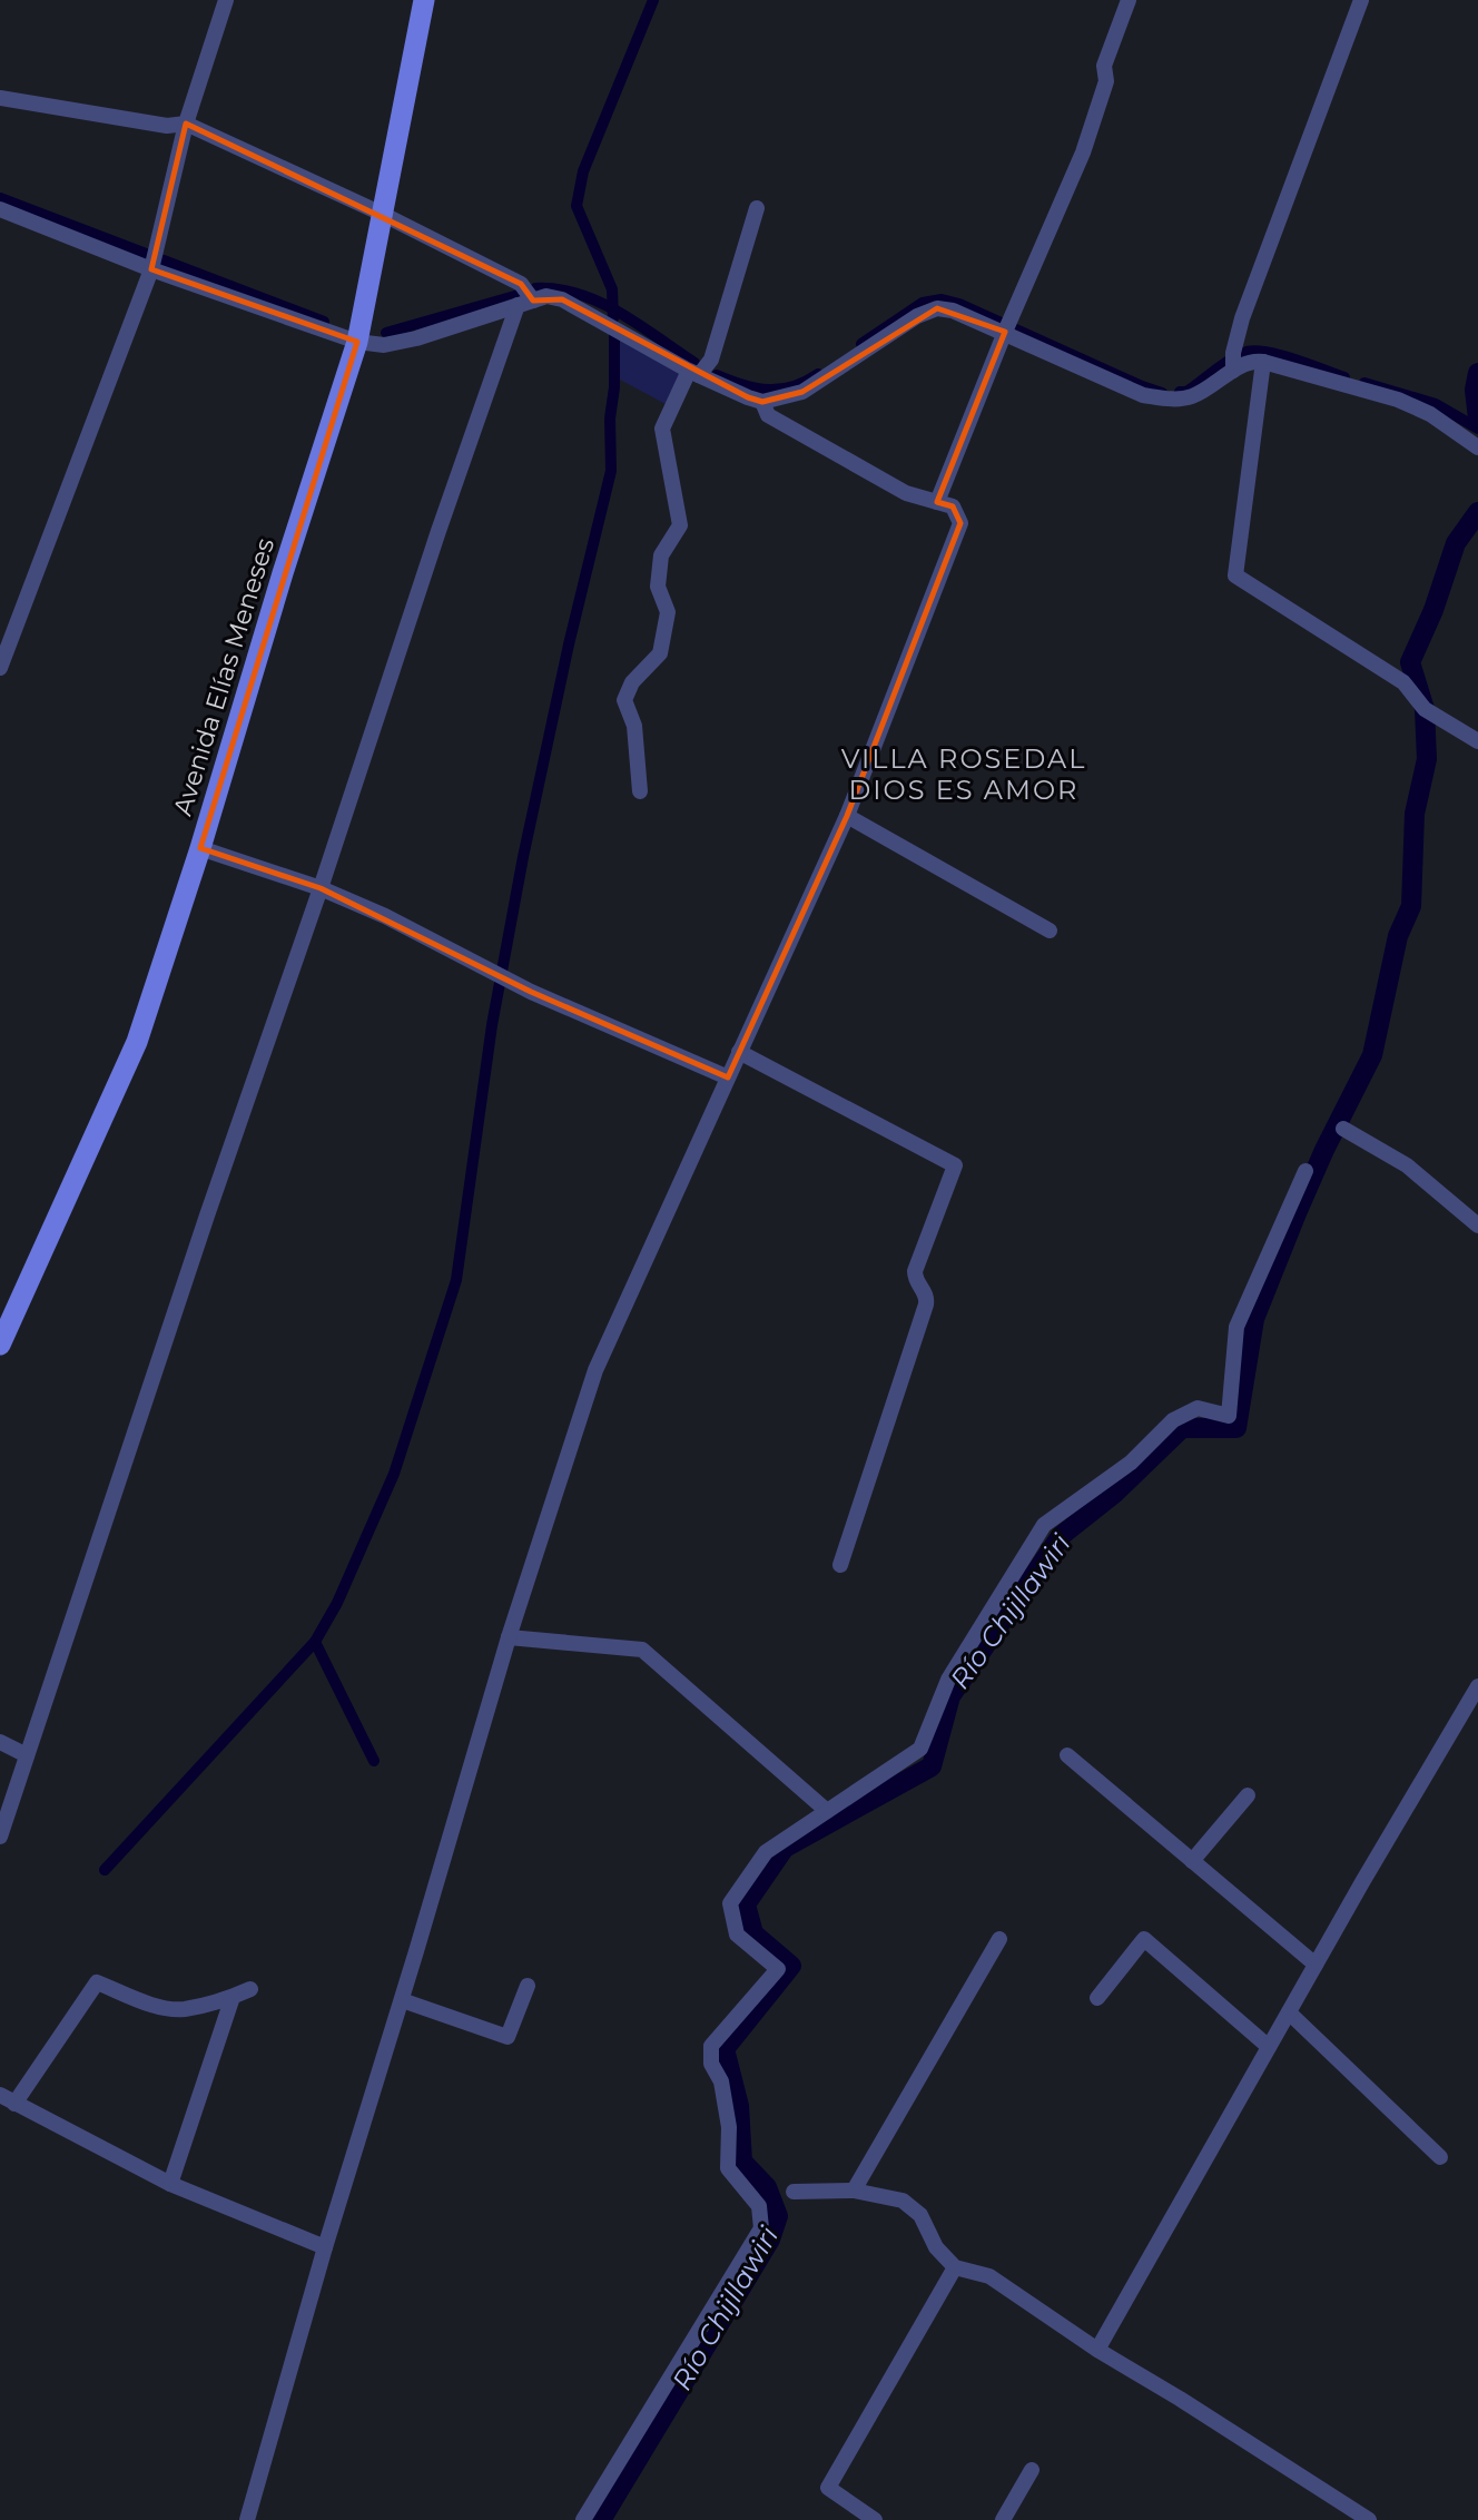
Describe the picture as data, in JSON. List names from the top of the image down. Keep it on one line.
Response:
{"streets":{"main road":["Avenida Elías Meneses"]},"districts":["VILLA ROSEDAL DIOS ES AMOR"],"water":["Río Chijllawiri"]}
